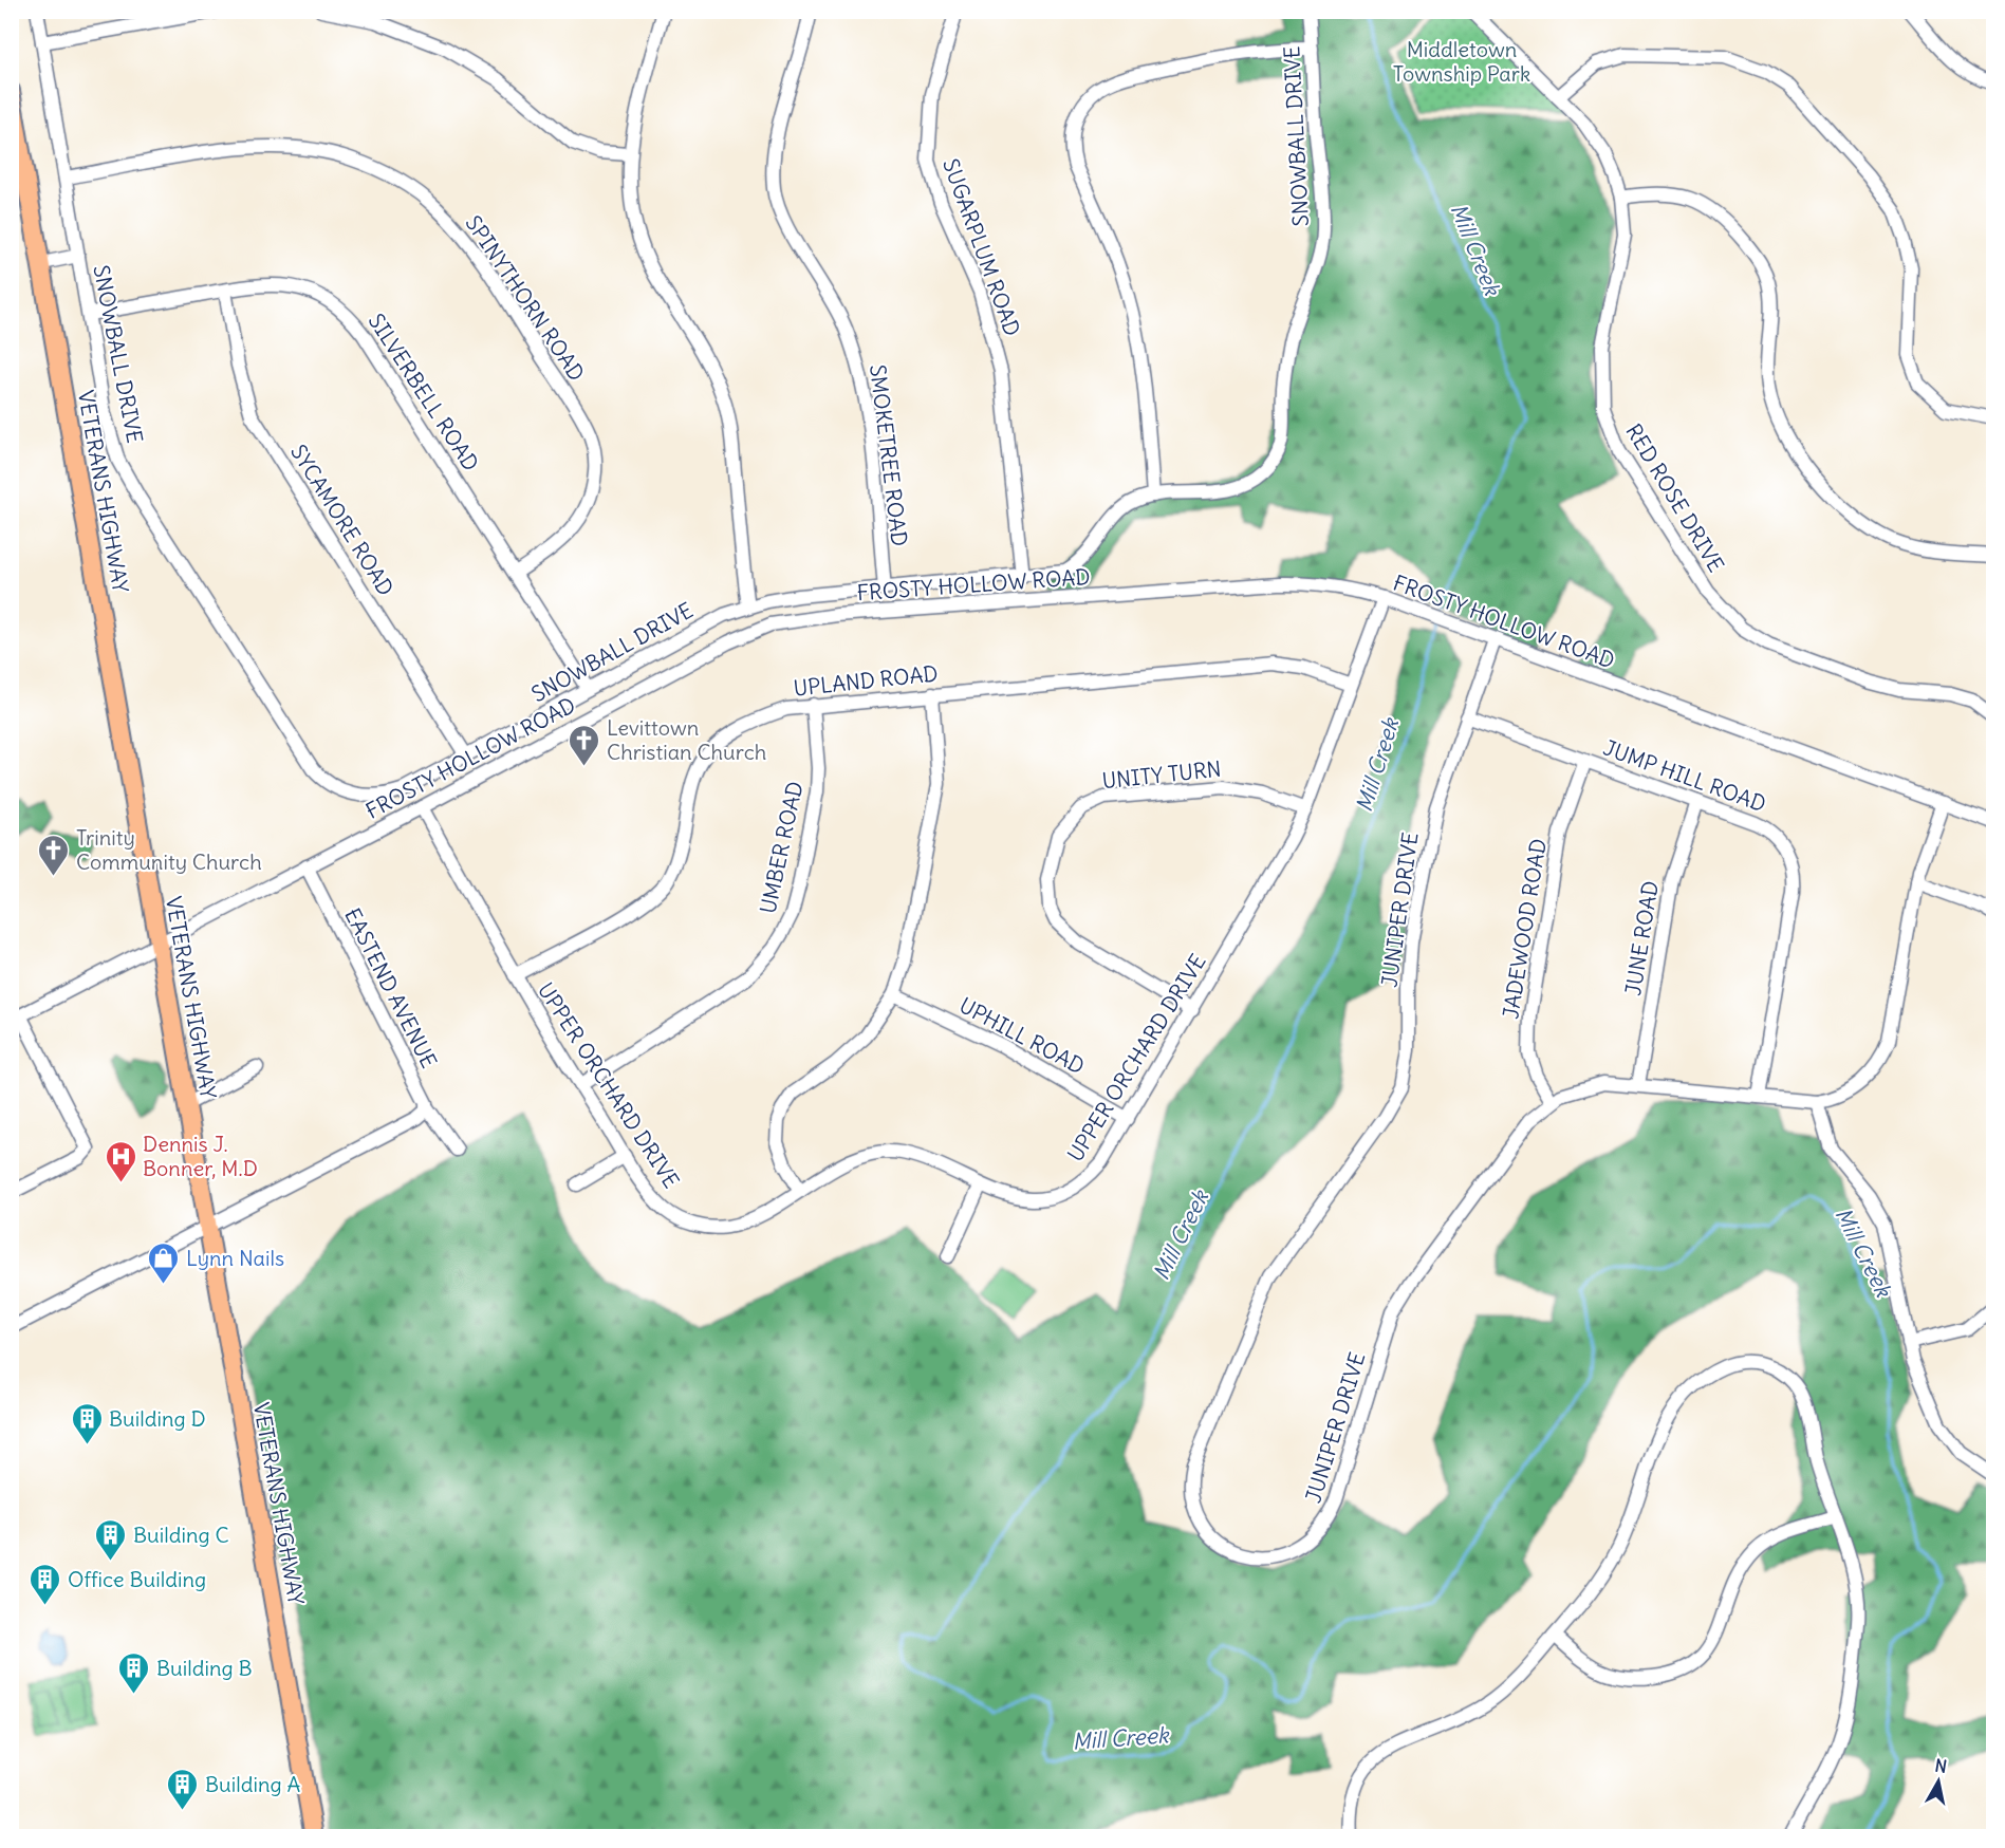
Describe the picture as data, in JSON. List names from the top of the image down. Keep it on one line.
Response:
{"streets":{"main road":["VETERANS HIGHWAY"],"street":["SNOWBALL DRIVE","SUGARPLUM ROAD","SPINYTHORN ROAD","SILVERBELL ROAD","SMOKETREE ROAD","RED ROSE DRIVE","SYCAMORE ROAD","FROSTY HOLLOW ROAD","UPLAND ROAD","UNITY TURN","JUMP HILL ROAD","UMBER ROAD","JUNIPER DRIVE","JADEWOOD ROAD","JUNE ROAD","EASTEND AVENUE","UPHILL ROAD","UPPER ORCHARD DRIVE"]},"crossings":[["SNOWBALL DRIVE","SUGARPLUM ROAD"],["SNOWBALL DRIVE","SPINYTHORN ROAD"],["SNOWBALL DRIVE","SILVERBELL ROAD"],["SNOWBALL DRIVE","SMOKETREE ROAD"],["SNOWBALL DRIVE","SYCAMORE ROAD"],["SPINYTHORN ROAD","SILVERBELL ROAD"],["SILVERBELL ROAD","SYCAMORE ROAD"],["VETERANS HIGHWAY","FROSTY HOLLOW ROAD"],["FROSTY HOLLOW ROAD","JUNIPER DRIVE"],["FROSTY HOLLOW ROAD","EASTEND AVENUE"],["FROSTY HOLLOW ROAD","UPPER ORCHARD DRIVE"],["UPLAND ROAD","UMBER ROAD"],["UPLAND ROAD","UPPER ORCHARD DRIVE"],["UNITY TURN","UPPER ORCHARD DRIVE"],["JUMP HILL ROAD","JUNIPER DRIVE"],["JUMP HILL ROAD","JADEWOOD ROAD"],["JUMP HILL ROAD","JUNE ROAD"],["UMBER ROAD","UPPER ORCHARD DRIVE"],["JUNIPER DRIVE","JADEWOOD ROAD"],["JUNIPER DRIVE","JUNE ROAD"],["UPHILL ROAD","UPPER ORCHARD DRIVE"]],"water":["Mill Creek"],"parks":["Middletown Township Park"],"places":{"church":["Levittown Christian Church","Trinity Community Church"],"hospital":["Dennis J. Bonner, M.D"],"shop":["Lynn Nails"],"building":["Building D","Building C","Office Building","Building B","Building A"]},"north":"top"}
